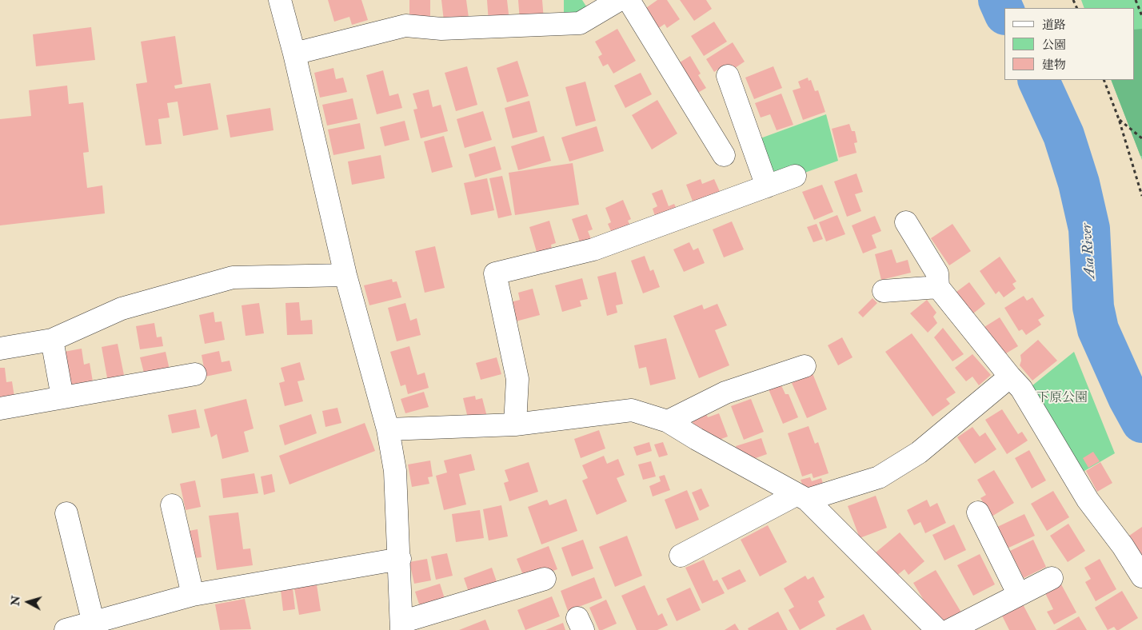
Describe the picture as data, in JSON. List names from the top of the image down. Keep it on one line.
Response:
{"water":["Asa River"],"parks":["下原公園"],"legend":["道路","公園","建物"],"north":"left"}
